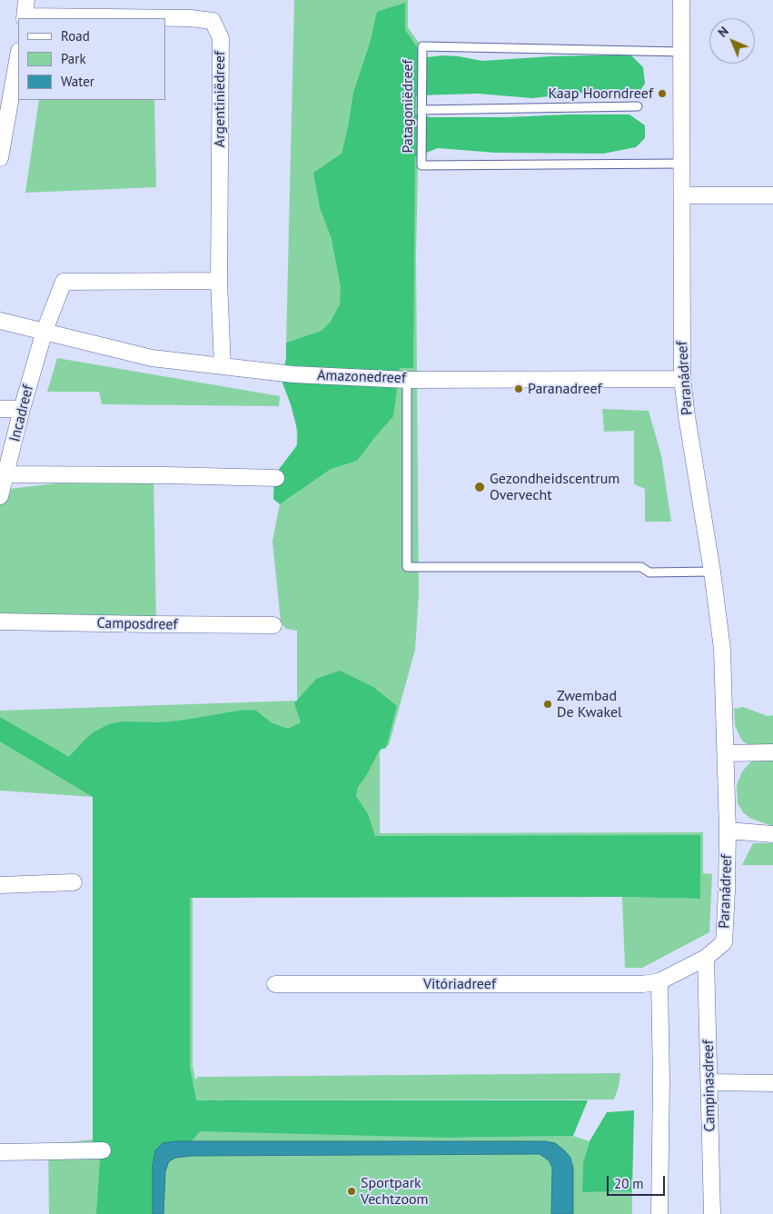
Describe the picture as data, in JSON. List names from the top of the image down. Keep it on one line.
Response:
{"streets":{"street":["Argentiniëdreef","Amazonedreef","Paranádreef","Incadreef","Camposdreef","Vitóriadreef","Campinasdreef"],"lane":["Patagoniëdreef"]},"crossings":[["Argentiniëdreef","Amazonedreef"],["Patagoniëdreef","Paranádreef"],["Amazonedreef","Paranádreef"],["Amazonedreef","Incadreef"],["Paranádreef","Vitóriadreef"],["Paranádreef","Campinasdreef"]],"places":["Kaap Hoorndreef","Paranadreef","Gezondheidscentrum Overvecht","Zwembad De Kwakel","Sportpark Vechtzoom"],"legend":["Road","Park","Water"],"scale_bar":"20 m","north":"top left"}
